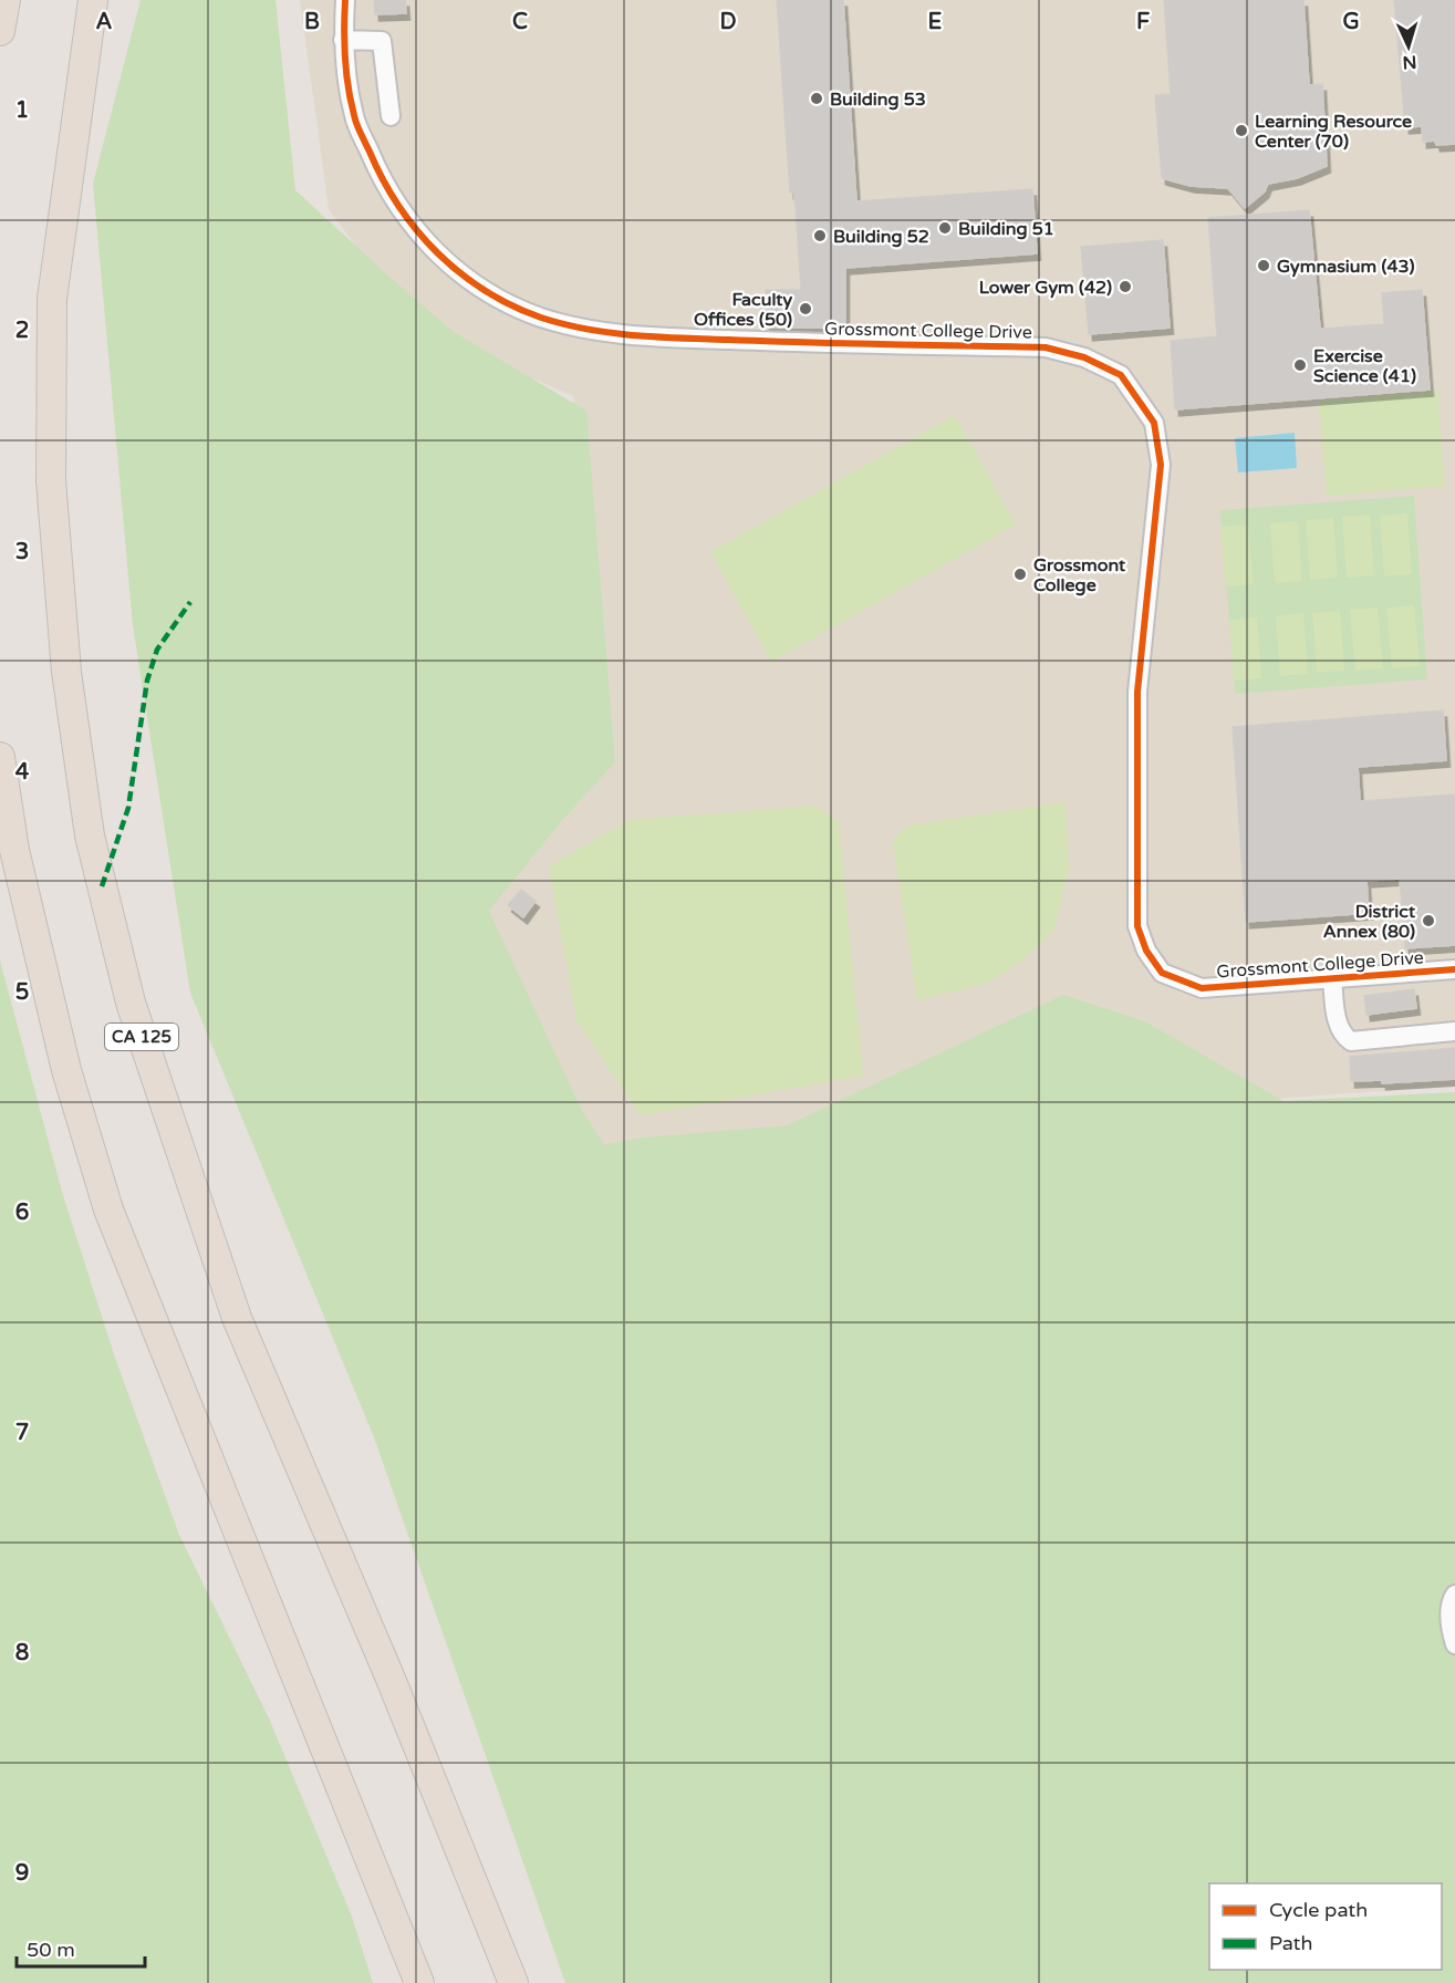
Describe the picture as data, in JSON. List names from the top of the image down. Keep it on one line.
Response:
{"streets":{"highway":["CA 125"],"street":["Grossmont College Drive"]},"places":["Building 53","Learning Resource Center (70)","Building 51","Building 52","Gymnasium (43)","Lower Gym (42)","Faculty Offices (50)","Exercise Science (41)","Grossmont College","District Annex (80)"],"legend":["Cycle path","Path"],"scale_bar":"50 m","north":"bottom","grid":{"columns":["A","B","C","D","E","F","G"],"rows":["1","2","3","4","5","6","7","8","9"]}}
